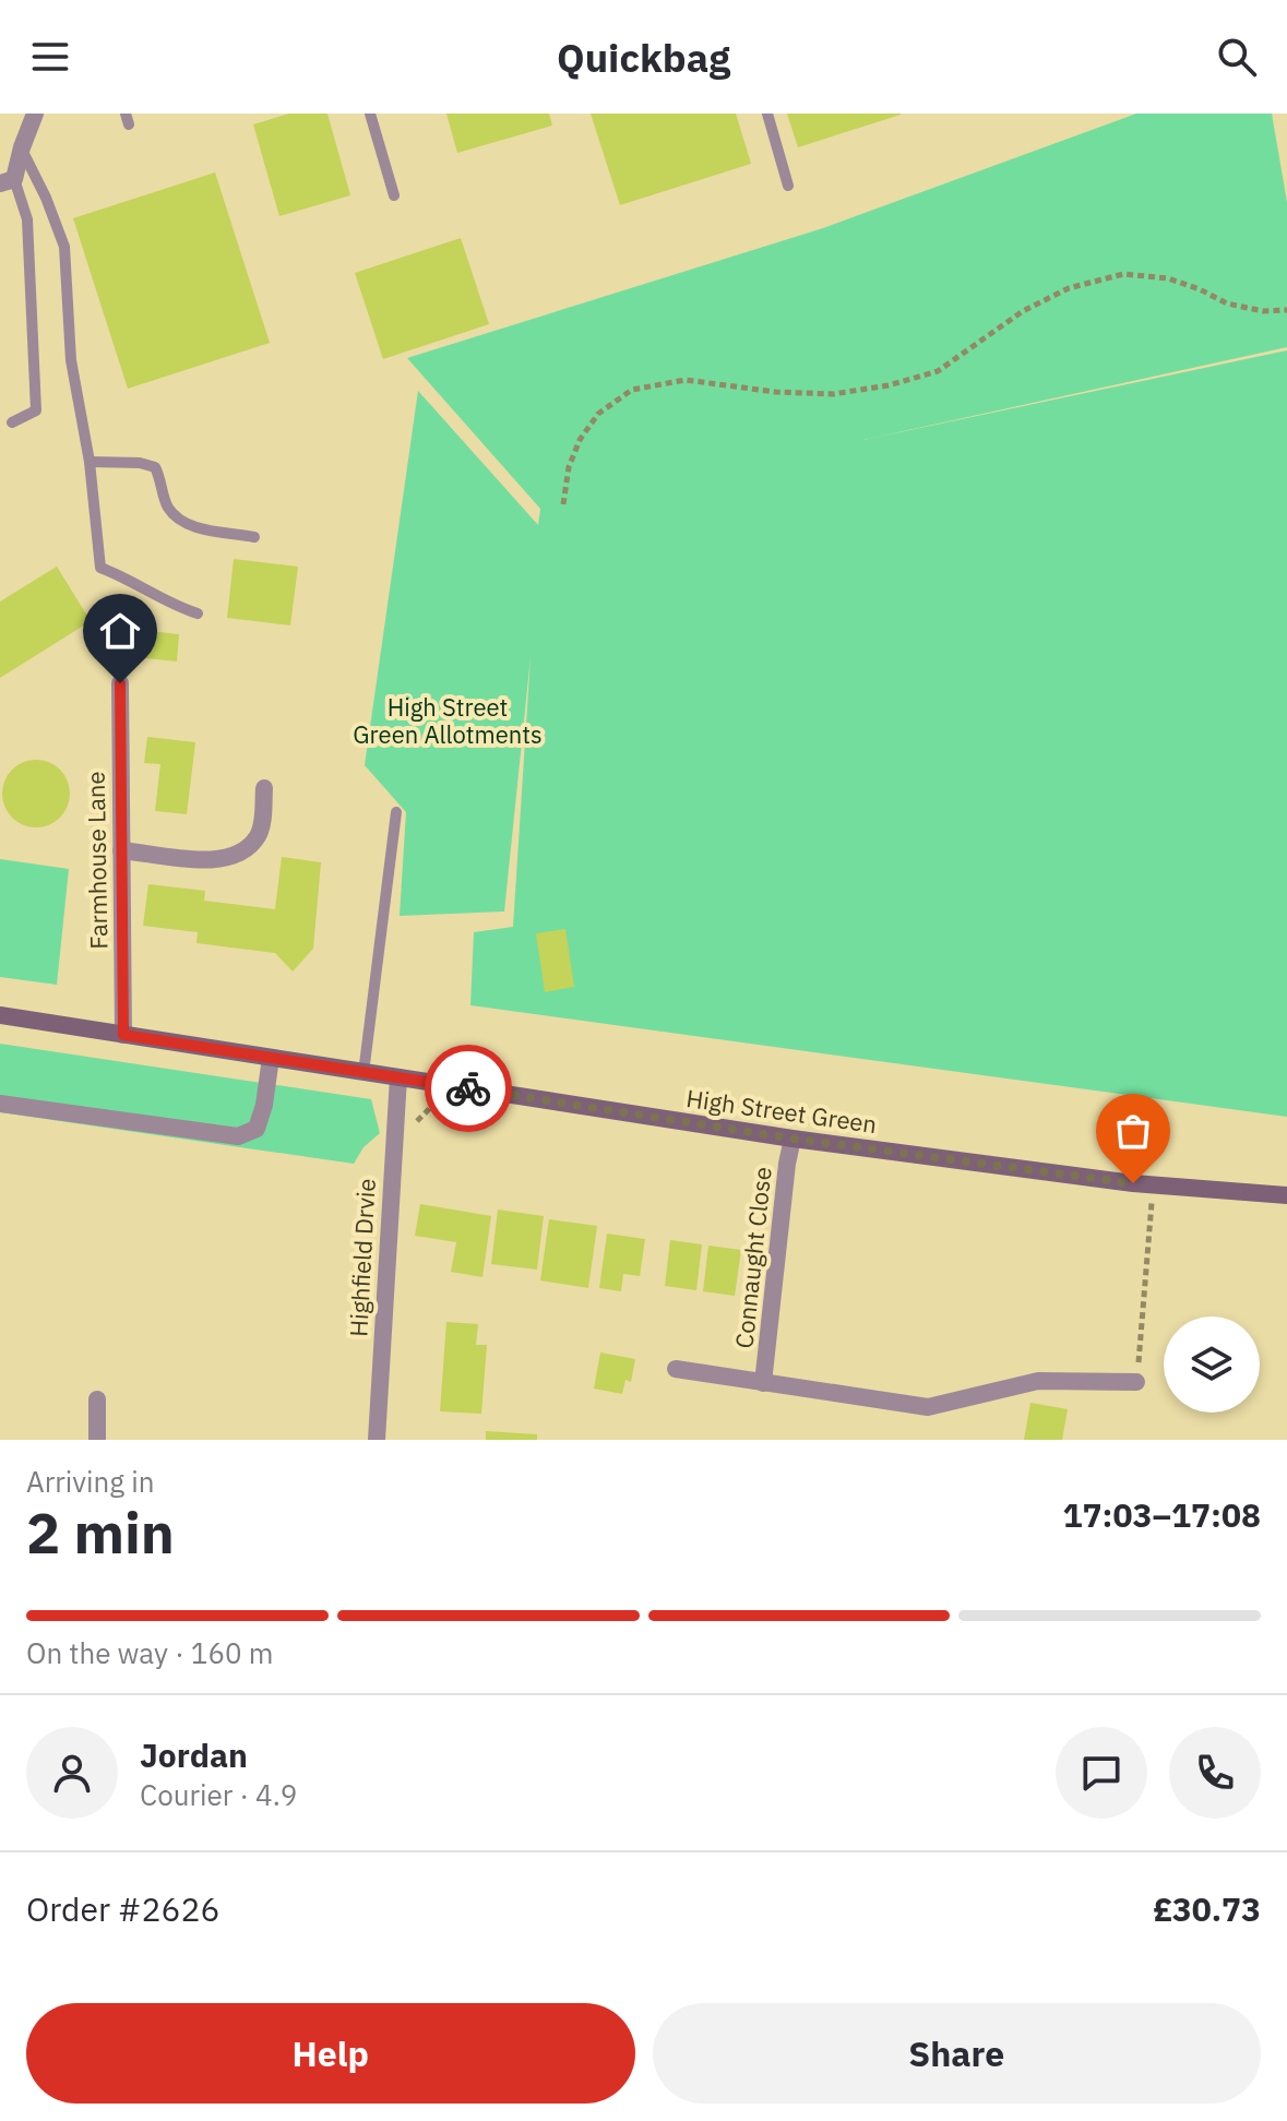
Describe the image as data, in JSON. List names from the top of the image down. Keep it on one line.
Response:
{"streets":{"street":["Farmhouse Lane","High Street Green","Highfield Drvie","Connaught Close"]},"crossings":[["Farmhouse Lane","High Street Green"],["High Street Green","Highfield Drvie"],["High Street Green","Connaught Close"]],"parks":["High Street Green Allotments"],"page":{"header":"Quickbag","heading":["2 min","Arriving in","17:03–17:08"],"panel":["Jordan","Courier · 4.9","Order #2626","£30.73"],"bar":"On the way · 160 m","buttons":["Help","Share"]}}
